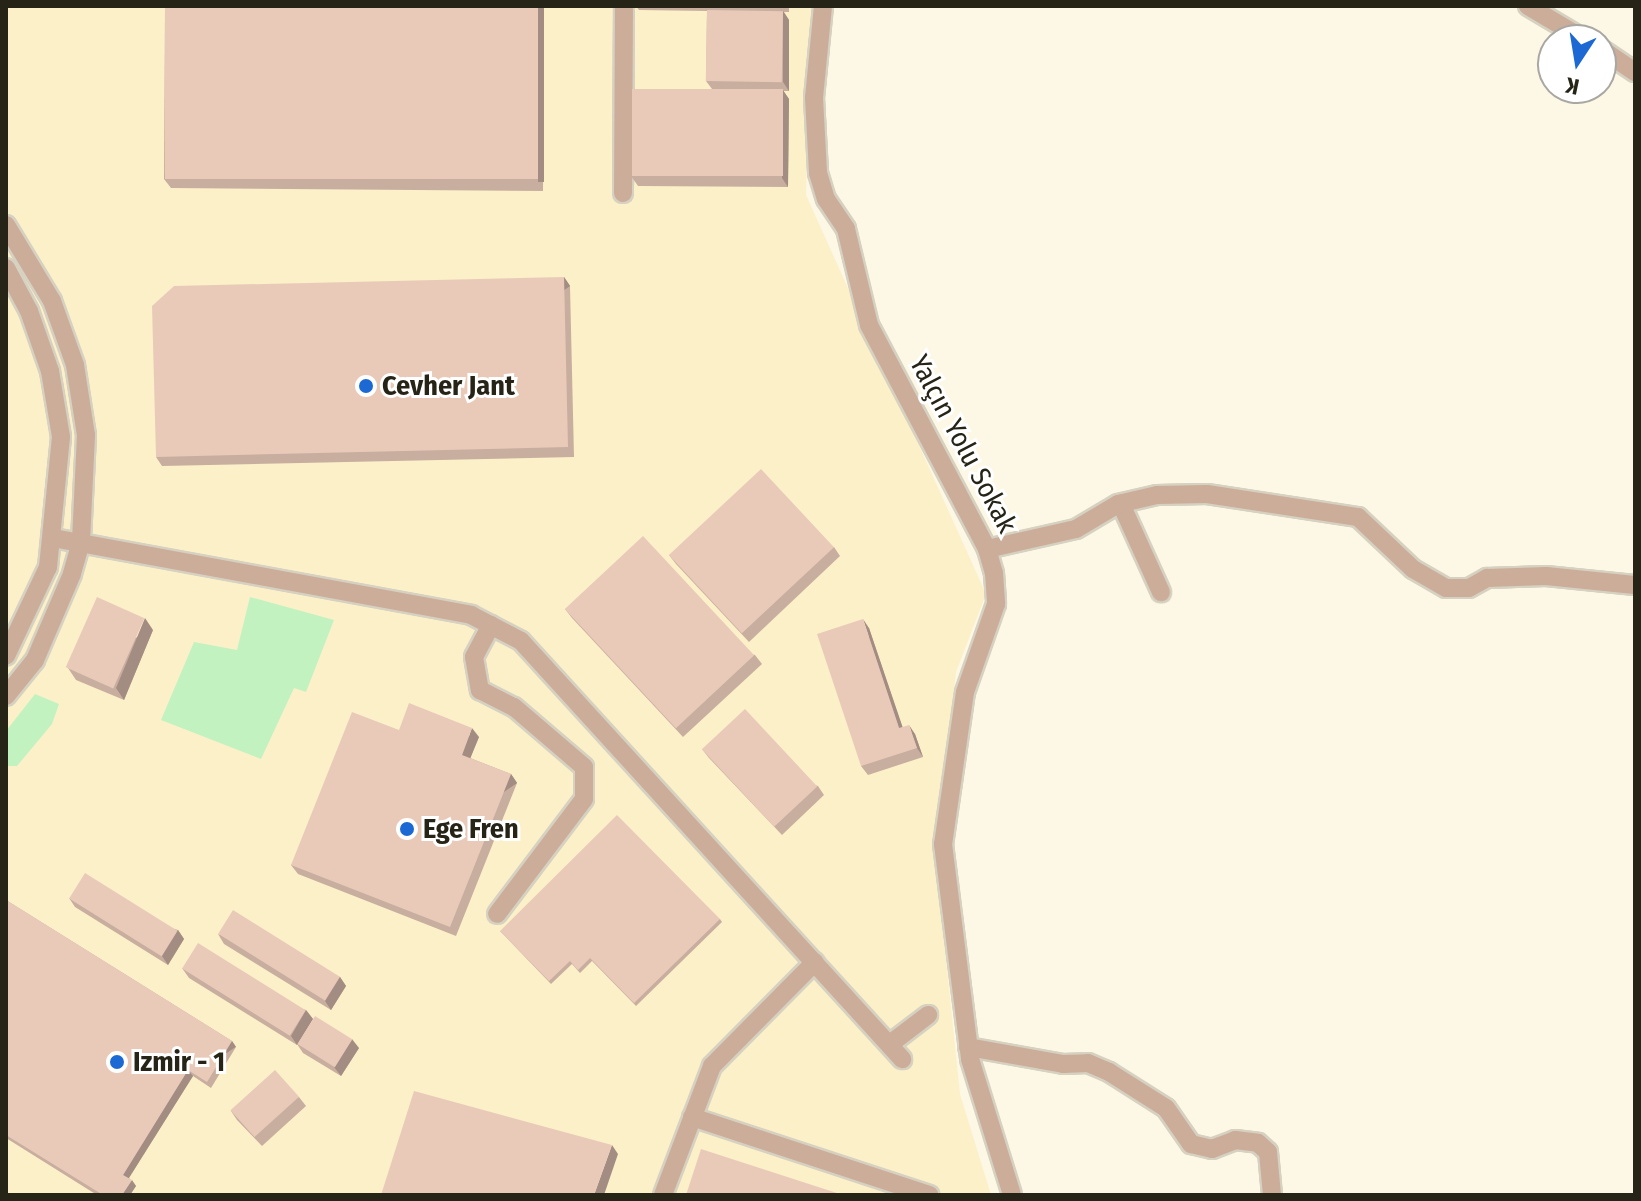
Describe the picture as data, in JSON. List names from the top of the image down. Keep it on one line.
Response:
{"streets":{"street":["Yalçın Yolu Sokak"]},"places":["Cevher Jant","Ege Fren","Izmir - 1"],"north":"bottom"}
